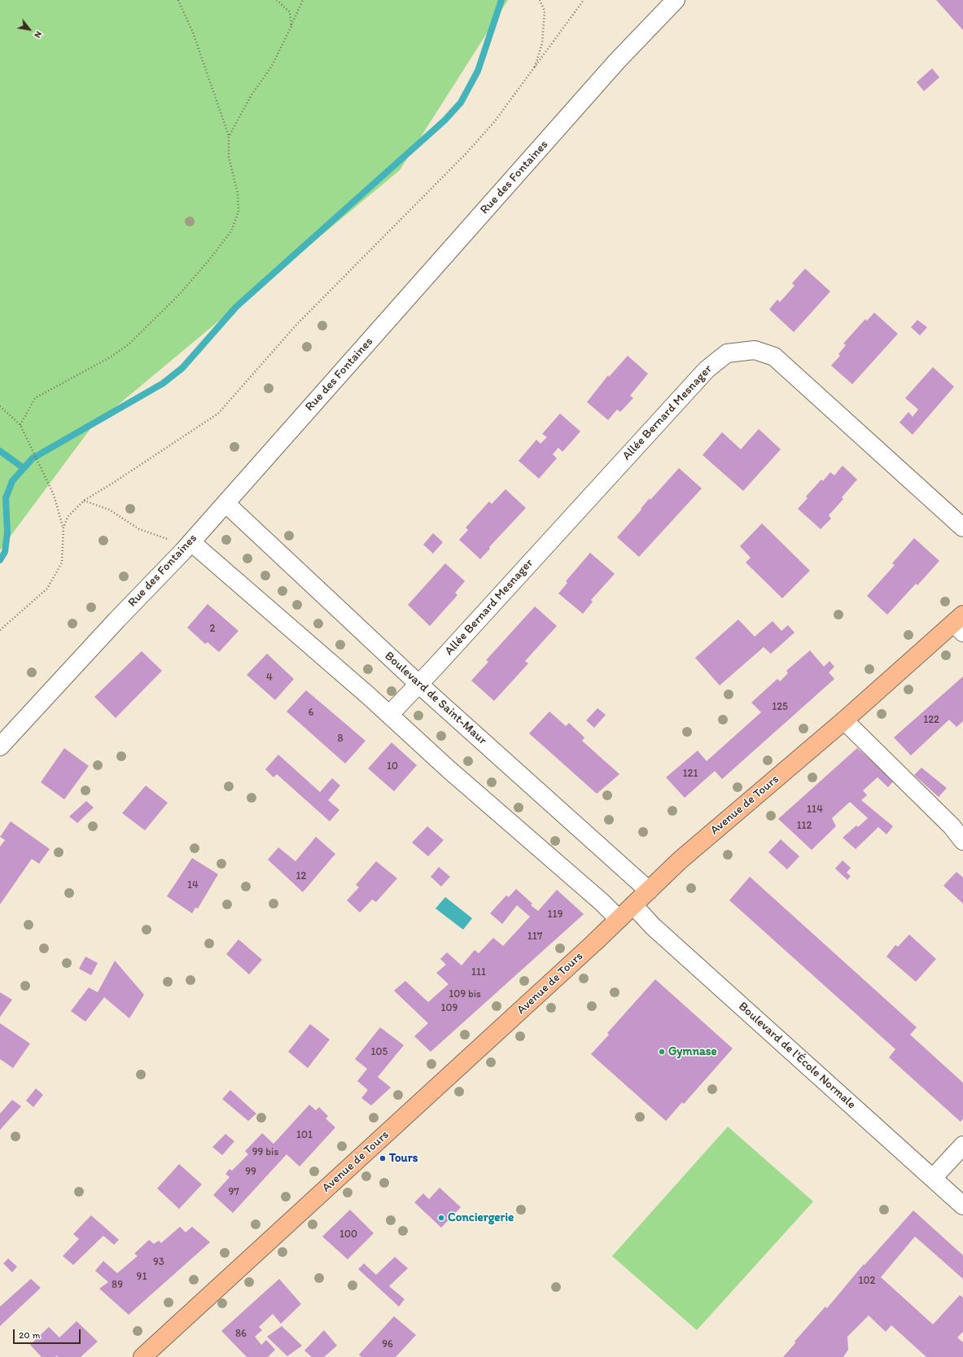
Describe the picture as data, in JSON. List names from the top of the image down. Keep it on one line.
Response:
{"streets":{"main road":["Avenue de Tours"],"street":["Rue des Fontaines","Allée Bernard Mesnager","Boulevard de Saint-Maur","Boulevard de l'École Normale"]},"crossings":[["Rue des Fontaines","Boulevard de Saint-Maur"],["Allée Bernard Mesnager","Boulevard de Saint-Maur"],["Boulevard de Saint-Maur","Avenue de Tours"],["Avenue de Tours","Boulevard de l'École Normale"]],"places":["Gymnase","Tours","Conciergerie"],"house_numbers":["2","4","125","6","122","8","10","121","114","112","12","14","119","117","111","109 bis","109","105","101","99 bis","99","97","100","93","91","102","89","86","96"],"scale_bar":"20 m","north":"bottom right"}
